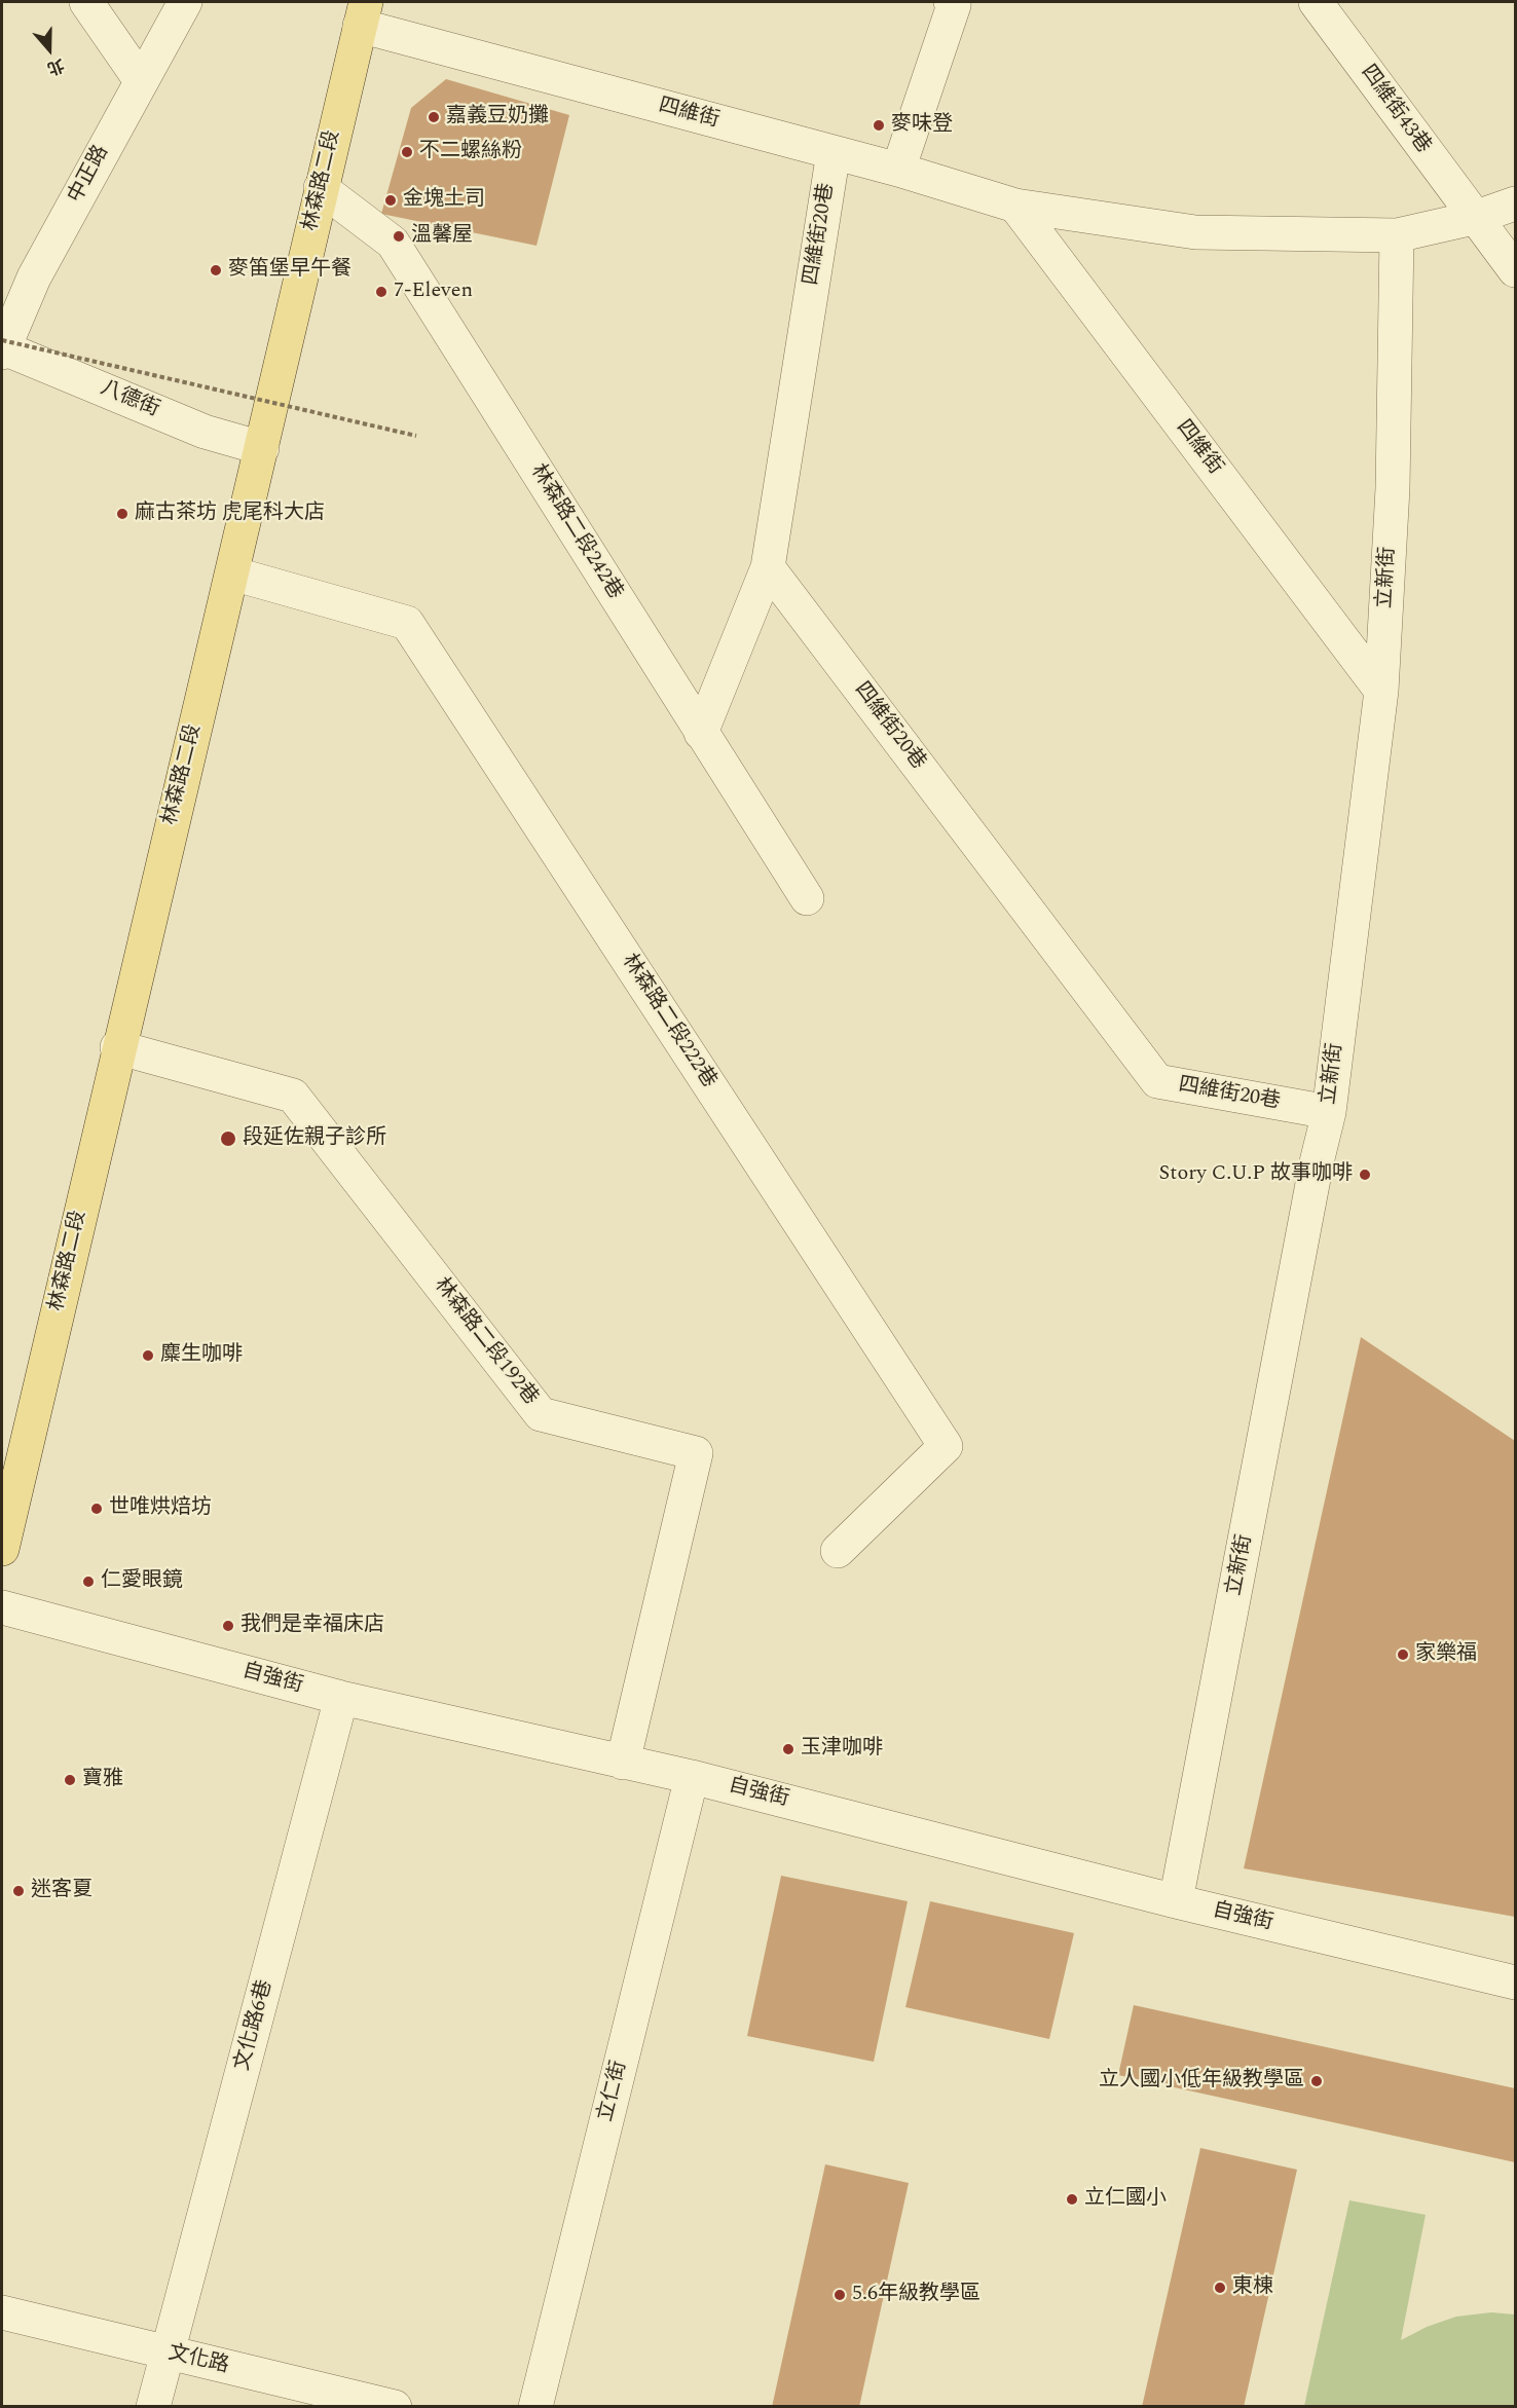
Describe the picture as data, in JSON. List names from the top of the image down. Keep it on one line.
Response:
{"streets":{"main road":["林森路二段"],"street":["四維街43巷","四維街","中正路","四維街20巷","八德街","林森路二段242巷","立新街","林森路二段222巷","林森路二段192巷","自強街","文化路6巷","立仁街","文化路"]},"crossings":[["四維街43巷","四維街"],["四維街","林森路二段"],["四維街","四維街20巷"],["四維街","立新街"],["中正路","八德街"],["林森路二段","八德街"],["林森路二段","林森路二段242巷"],["林森路二段","林森路二段222巷"],["林森路二段","林森路二段192巷"],["四維街20巷","立新街"],["立新街","自強街"],["林森路二段192巷","自強街"],["自強街","文化路6巷"],["自強街","立仁街"],["文化路6巷","文化路"]],"places":["嘉義豆奶攤","麥味登","不二螺絲粉","金塊土司","溫馨屋","麥笛堡早午餐","7-Eleven","麻古茶坊 虎尾科大店","段延佐親子診所","Story C.U.P 故事咖啡","麋生咖啡","世唯烘焙坊","仁愛眼鏡","我們是幸福床店","家樂福","玉津咖啡","寶雅","迷客夏","立人國小低年級教學區","立仁國小","東棟","5.6年級教學區"],"north":"bottom"}
